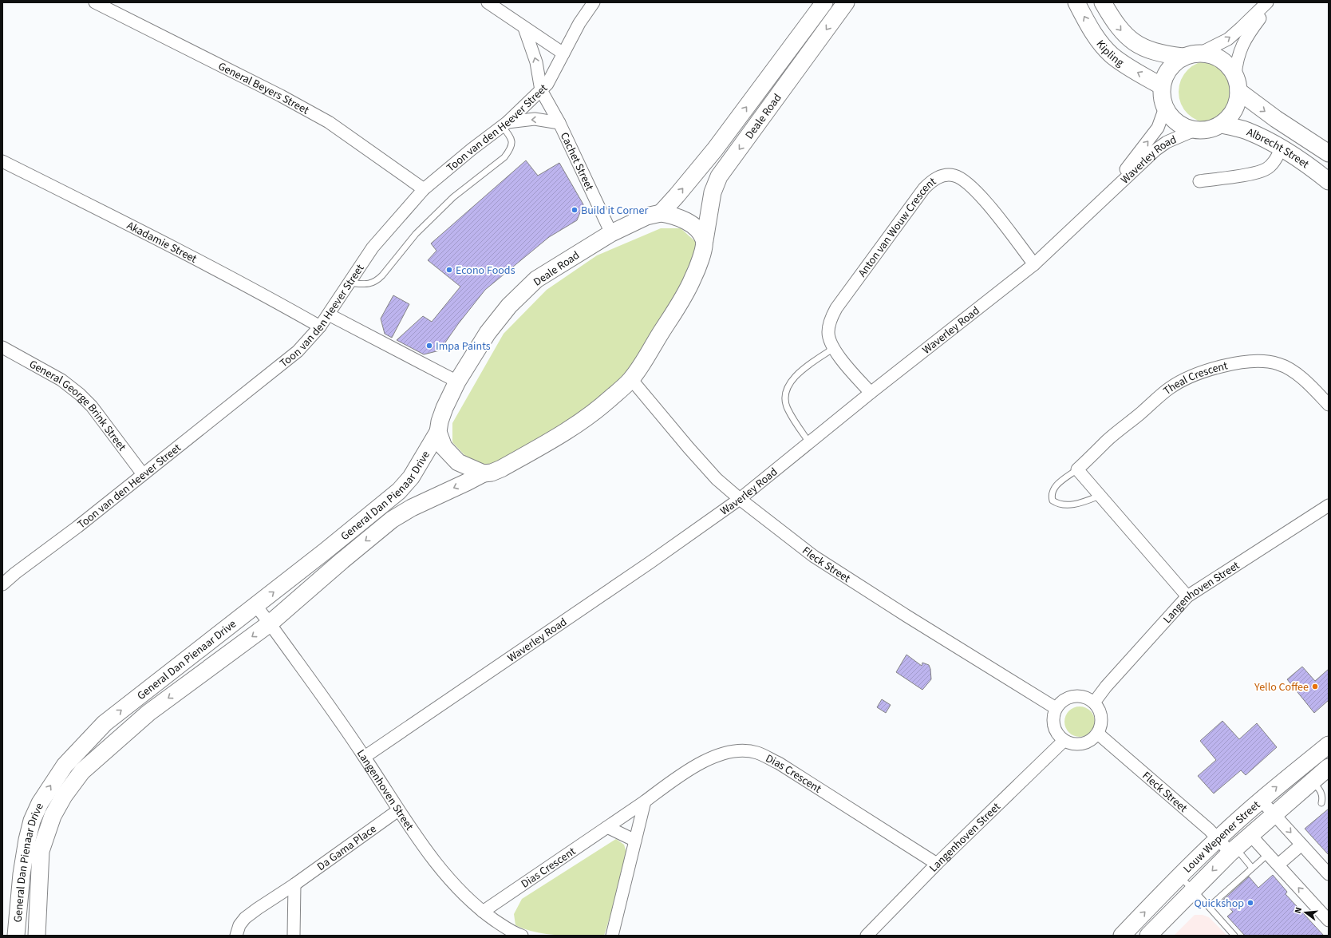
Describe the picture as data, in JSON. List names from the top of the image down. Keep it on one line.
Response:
{"streets":{"street":["Kipling","General Beyers Street","Deale Road","Toon van den Heever Street","Albrecht Street","Waverley Road","Cachet Street","Anton van Wouw Crescent","Akadamie Street","Theal Crescent","General George Brink Street","General Dan Pienaar Drive","Fleck Street","Langenhoven Street","Dias Crescent","Louw Wepener Street","Da Gama Place"]},"crossings":[["Kipling","Albrecht Street"],["Kipling","Waverley Road"],["General Beyers Street","Toon van den Heever Street"],["Deale Road","Cachet Street"],["Deale Road","General Dan Pienaar Drive"],["Deale Road","Fleck Street"],["Toon van den Heever Street","Cachet Street"],["Toon van den Heever Street","Akadamie Street"],["Toon van den Heever Street","General George Brink Street"],["Albrecht Street","Waverley Road"],["Waverley Road","Anton van Wouw Crescent"],["Waverley Road","Fleck Street"],["Waverley Road","Langenhoven Street"],["General Dan Pienaar Drive","Fleck Street"],["General Dan Pienaar Drive","Langenhoven Street"],["Fleck Street","Langenhoven Street"],["Fleck Street","Louw Wepener Street"],["Langenhoven Street","Dias Crescent"],["Langenhoven Street","Da Gama Place"]],"places":["Build it Corner","Econo Foods","Impa Paints","Yello Coffee","Quickshop"],"north":"left"}
